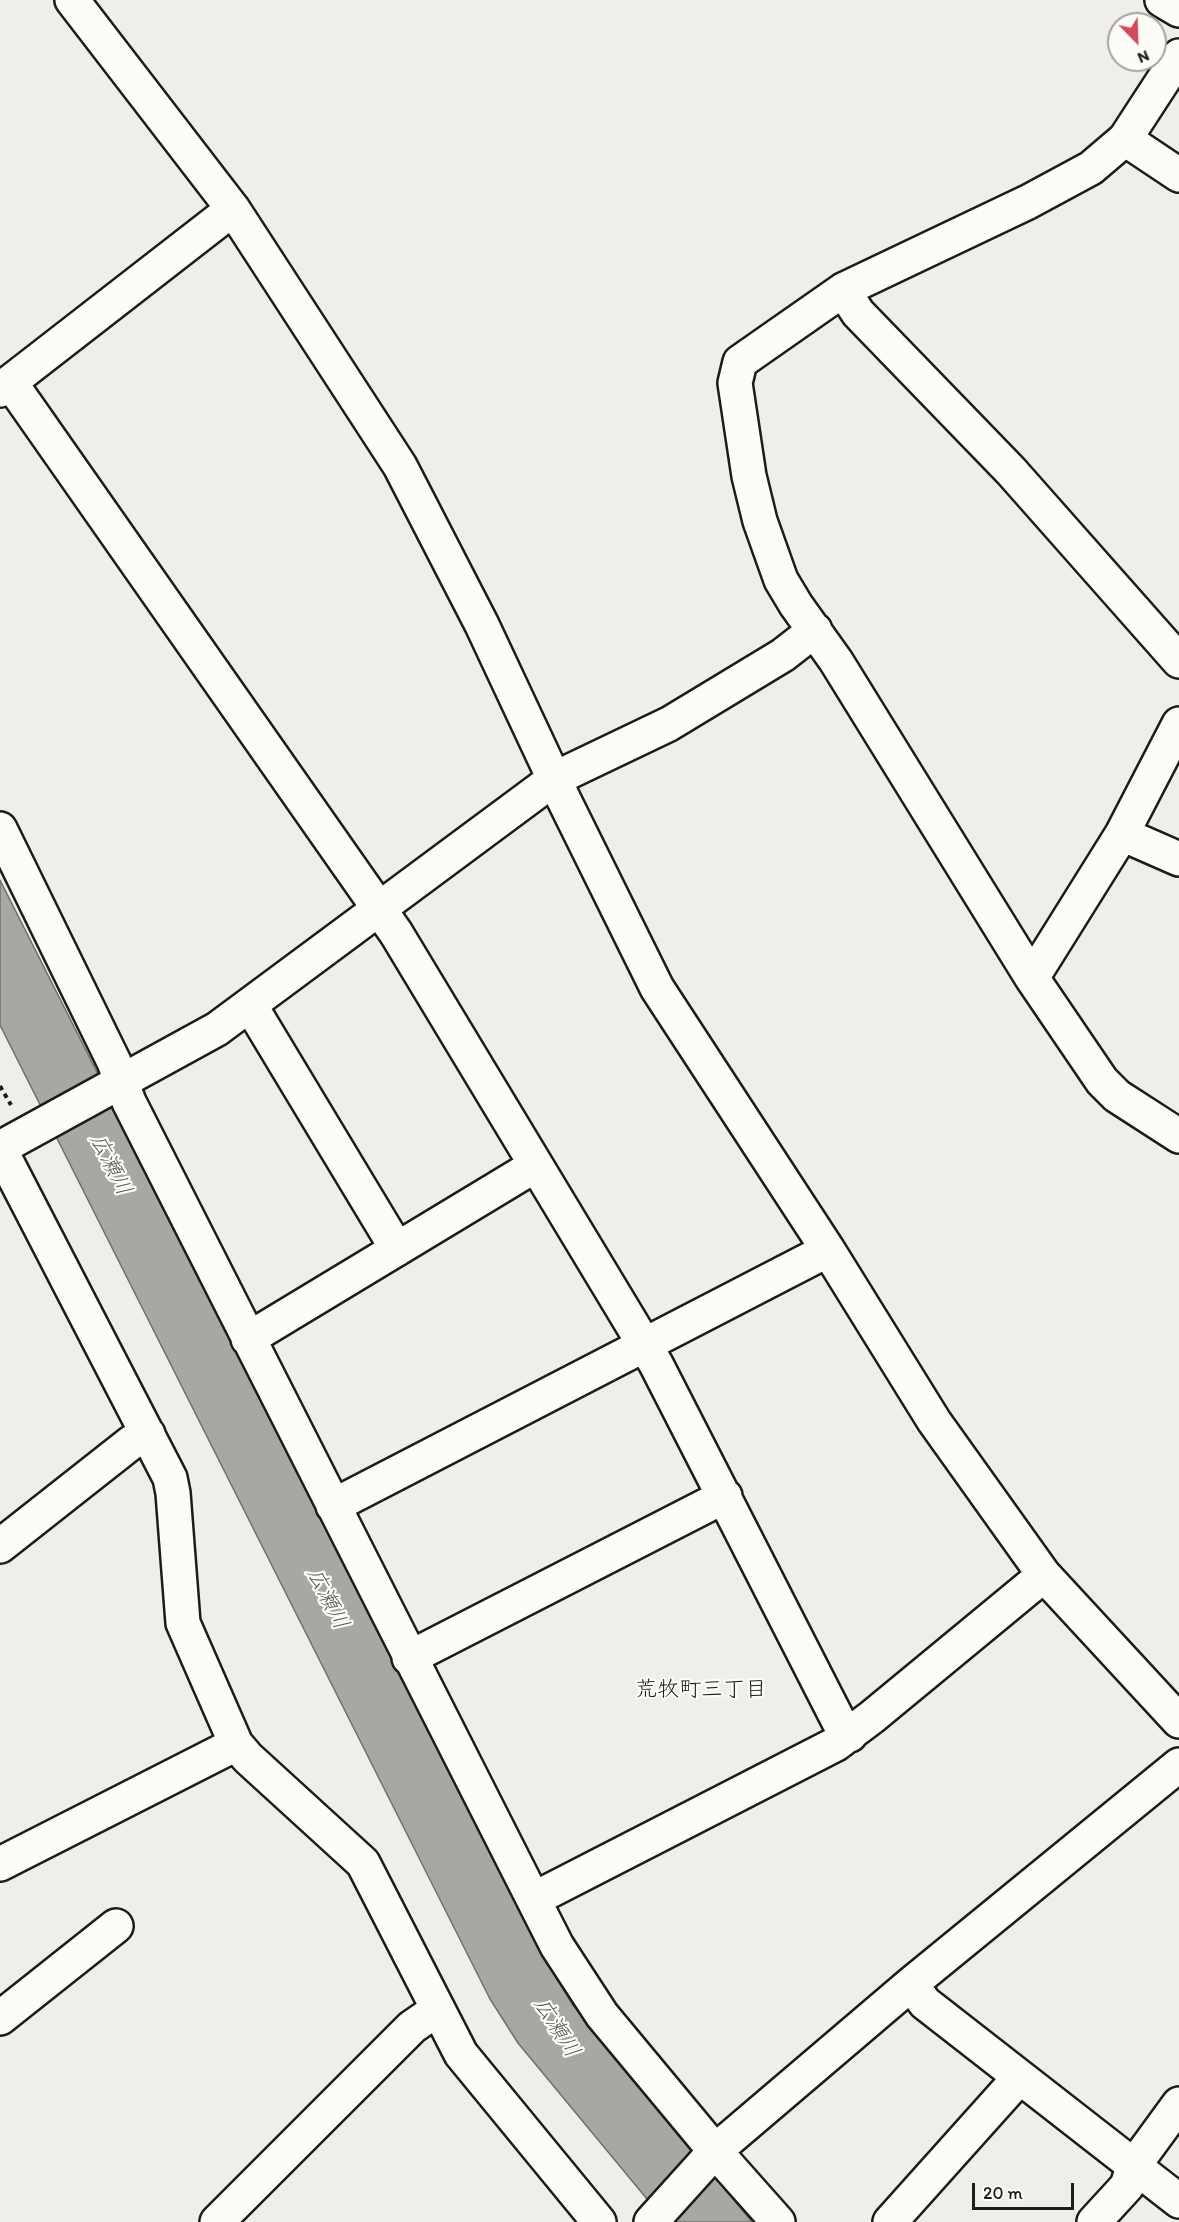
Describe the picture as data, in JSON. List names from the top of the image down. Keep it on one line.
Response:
{"districts":["荒牧町三丁目"],"water":["広瀬川"],"scale_bar":"20 m","north":"bottom right"}
